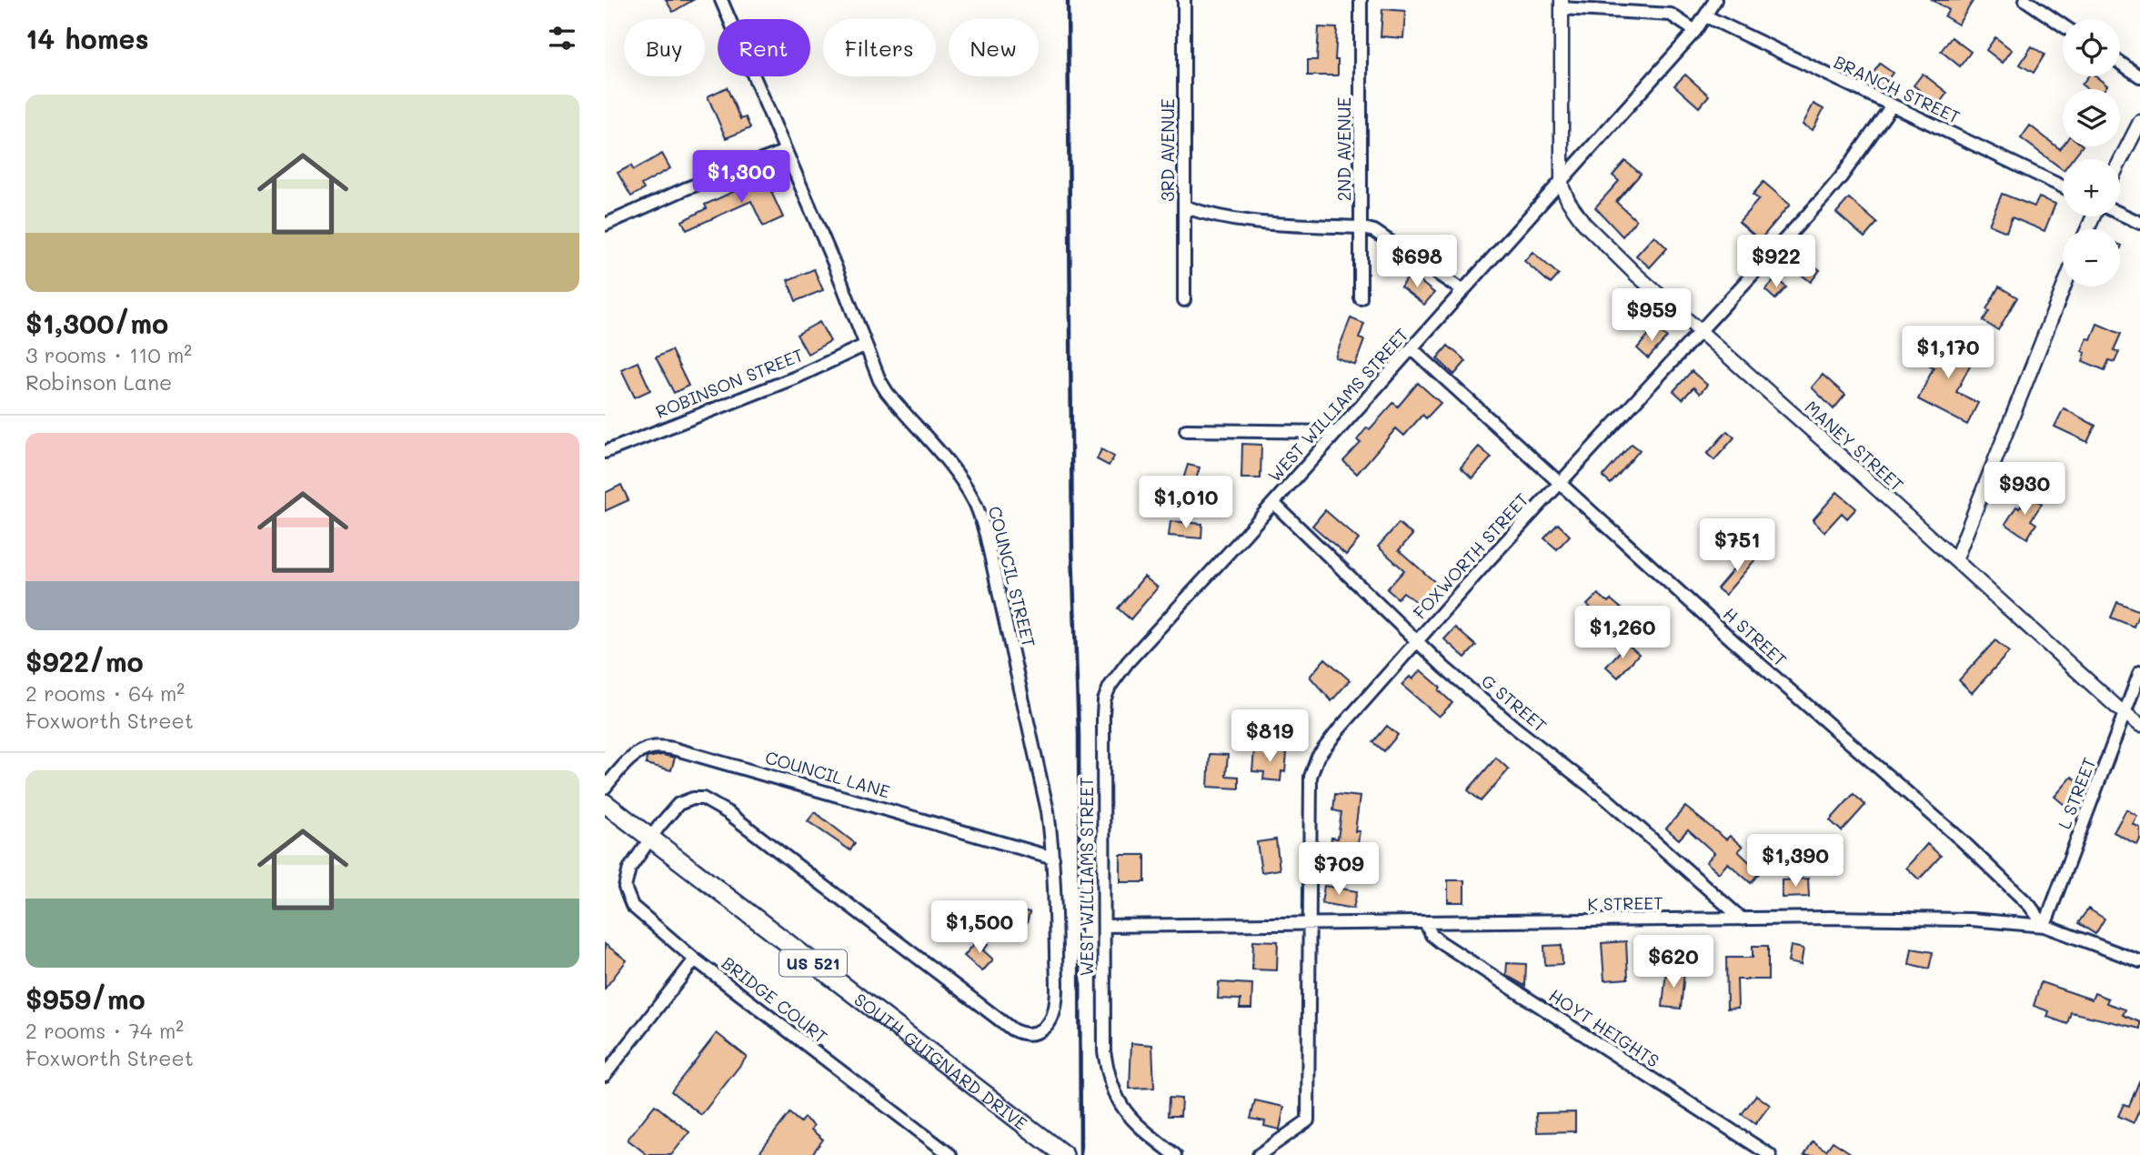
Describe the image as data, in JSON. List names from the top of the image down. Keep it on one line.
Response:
{"streets":{"highway":["US 521","SOUTH GUIGNARD DRIVE"],"street":["BRANCH STREET","2ND AVENUE","3RD AVENUE","ROBINSON STREET","WEST WILLIAMS STREET","MANEY STREET","FOXWORTH STREET","COUNCIL STREET","H STREET","G STREET","COUNCIL LANE","L STREET","K STREET","BRIDGE COURT","HOYT HEIGHTS"]},"crossings":[["BRANCH STREET","WEST WILLIAMS STREET"],["BRANCH STREET","FOXWORTH STREET"],["ROBINSON STREET","COUNCIL STREET"],["WEST WILLIAMS STREET","MANEY STREET"],["WEST WILLIAMS STREET","H STREET"],["WEST WILLIAMS STREET","G STREET"],["WEST WILLIAMS STREET","K STREET"],["MANEY STREET","FOXWORTH STREET"],["MANEY STREET","L STREET"],["FOXWORTH STREET","H STREET"],["FOXWORTH STREET","G STREET"],["FOXWORTH STREET","K STREET"],["COUNCIL STREET","COUNCIL LANE"],["COUNCIL STREET","BRIDGE COURT"],["COUNCIL STREET","SOUTH GUIGNARD DRIVE"],["H STREET","L STREET"],["H STREET","K STREET"],["G STREET","K STREET"],["L STREET","K STREET"],["K STREET","HOYT HEIGHTS"]],"page":{"heading":"14 homes","map_buttons":["+","−"],"chip":["Buy","Rent","Filters","New"],"list":[{"name":"$1,300/mo","note":"3 rooms · 110 m² · Robinson Lane"},{"name":"$922/mo","note":"2 rooms · 64 m² · Foxworth Street"},{"name":"$959/mo","note":"2 rooms · 74 m² · Foxworth Street"}],"price":["$1,300","$698","$922","$959","$1,170","$930","$1,010","$751","$1,260","$819","$1,390","$709","$1,500","$620"]}}
